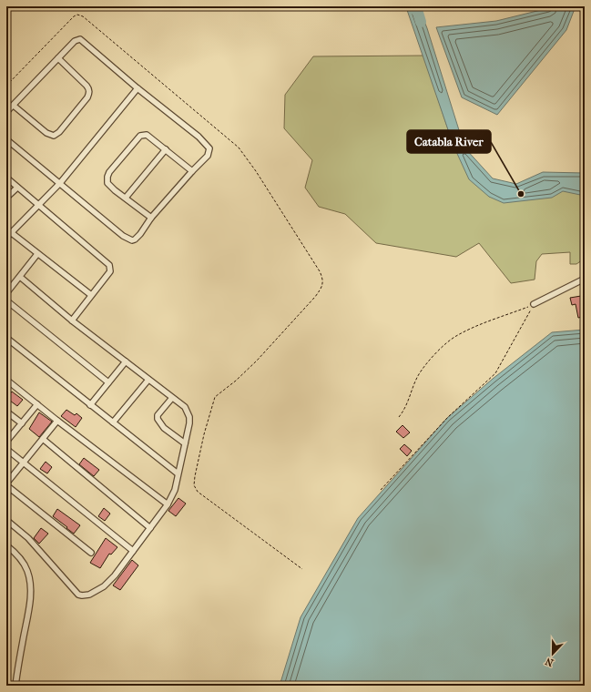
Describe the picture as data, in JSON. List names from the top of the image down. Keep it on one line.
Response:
{"places":["Catabla River"],"north":"bottom"}
